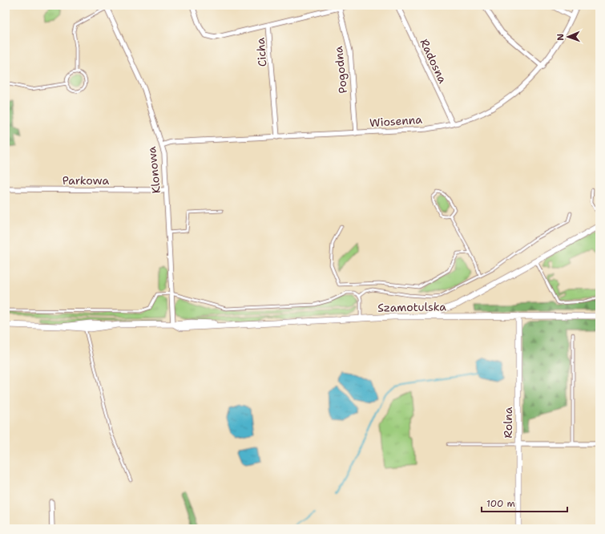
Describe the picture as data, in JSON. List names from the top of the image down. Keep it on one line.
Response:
{"streets":{"street":["Cicha","Radosna","Pogodna","Wiosenna","Klonowa","Parkowa","Szamotulska","Rolna"]},"crossings":[["Cicha","Wiosenna"],["Radosna","Wiosenna"],["Pogodna","Wiosenna"],["Wiosenna","Klonowa"],["Klonowa","Parkowa"],["Klonowa","Szamotulska"],["Szamotulska","Rolna"]],"scale_bar":"100 m","north":"left"}
